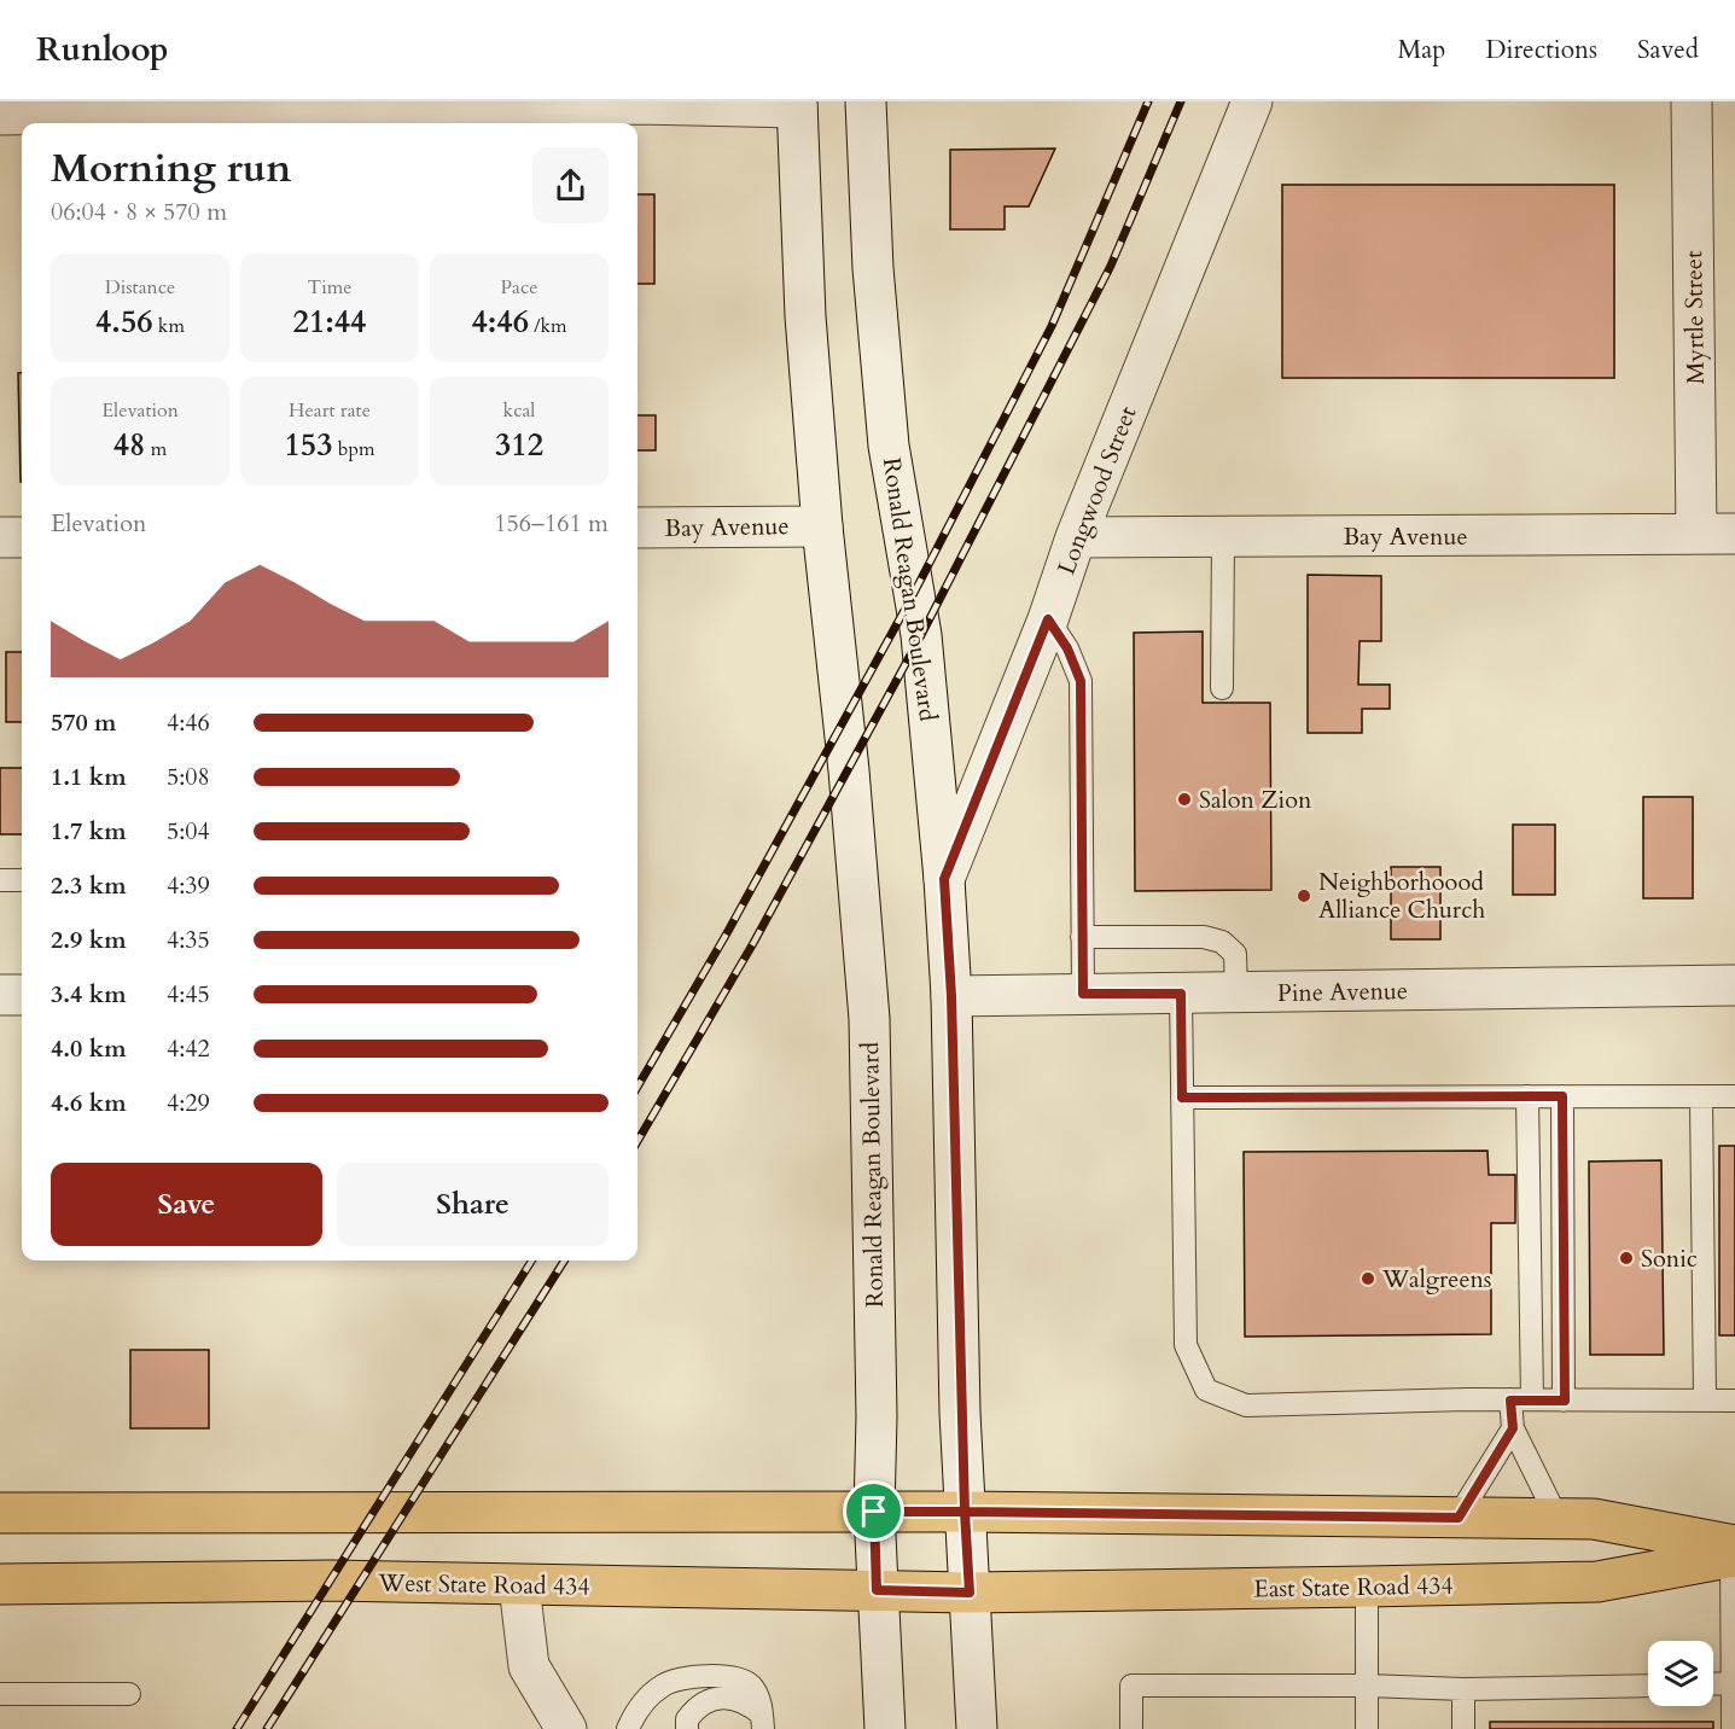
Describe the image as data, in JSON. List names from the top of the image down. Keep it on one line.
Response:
{"streets":{"main road":["West State Road 434","East State Road 434"],"street":["Myrtle Street","Longwood Street","Bay Avenue","Ronald Reagan Boulevard","Pine Avenue"]},"crossings":[["Myrtle Street","Bay Avenue"],["Longwood Street","Bay Avenue"],["Longwood Street","Ronald Reagan Boulevard"],["Bay Avenue","Ronald Reagan Boulevard"],["Ronald Reagan Boulevard","Pine Avenue"],["Ronald Reagan Boulevard","West State Road 434"],["Ronald Reagan Boulevard","East State Road 434"],["West State Road 434","East State Road 434"]],"places":["Salon Zion","Neighborhoood Alliance Church","Sonic","Walgreens"],"page":{"header":"Runloop","nav":["Map","Directions","Saved"],"heading":["Morning run","06:04 · 8 × 570 m"],"stats":[["Distance","4.56 km"],["Time","21:44"],["Pace","4:46 /km"],["Elevation","48 m"],["Heart rate","153 bpm"],["kcal","312"]],"chart":["Elevation","156–161 m"],"list":[{"name":"570 m","note":"4:46"},{"name":"1.1 km","note":"5:08"},{"name":"1.7 km","note":"5:04"},{"name":"2.3 km","note":"4:39"},{"name":"2.9 km","note":"4:35"},{"name":"3.4 km","note":"4:45"},{"name":"4.0 km","note":"4:42"},{"name":"4.6 km","note":"4:29"}],"buttons":["Save","Share"]}}
